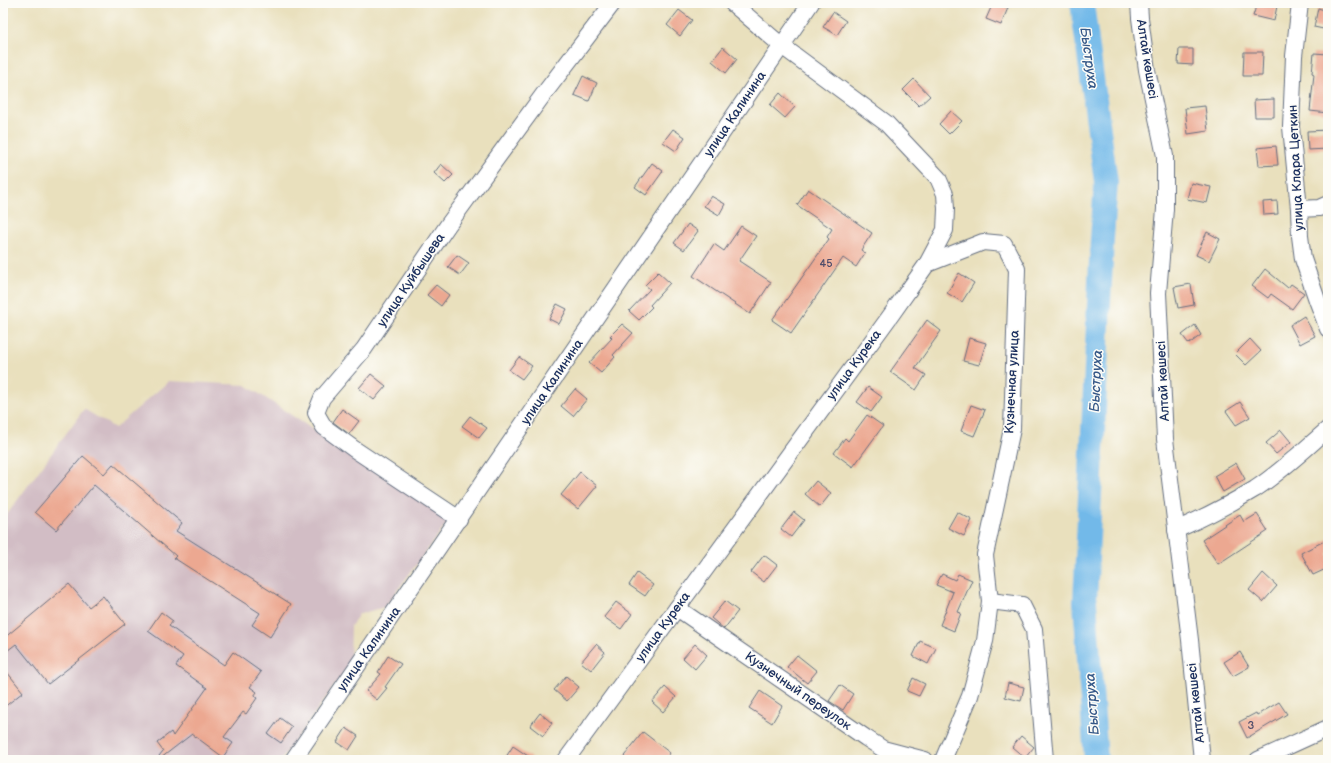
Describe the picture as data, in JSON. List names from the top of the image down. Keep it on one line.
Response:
{"streets":{"street":["Алтай көшесі","улица Калинина","улица Клара Цеткин","улица Куйбышева","улица Курека","Кузнечная улица","Кузнечный переулок"]},"crossings":[["улица Калинина","улица Куйбышева"],["улица Калинина","улица Курека"],["улица Курека","Кузнечная улица"],["улица Курека","Кузнечный переулок"]],"water":["Быструха"],"house_numbers":["45","3"]}
